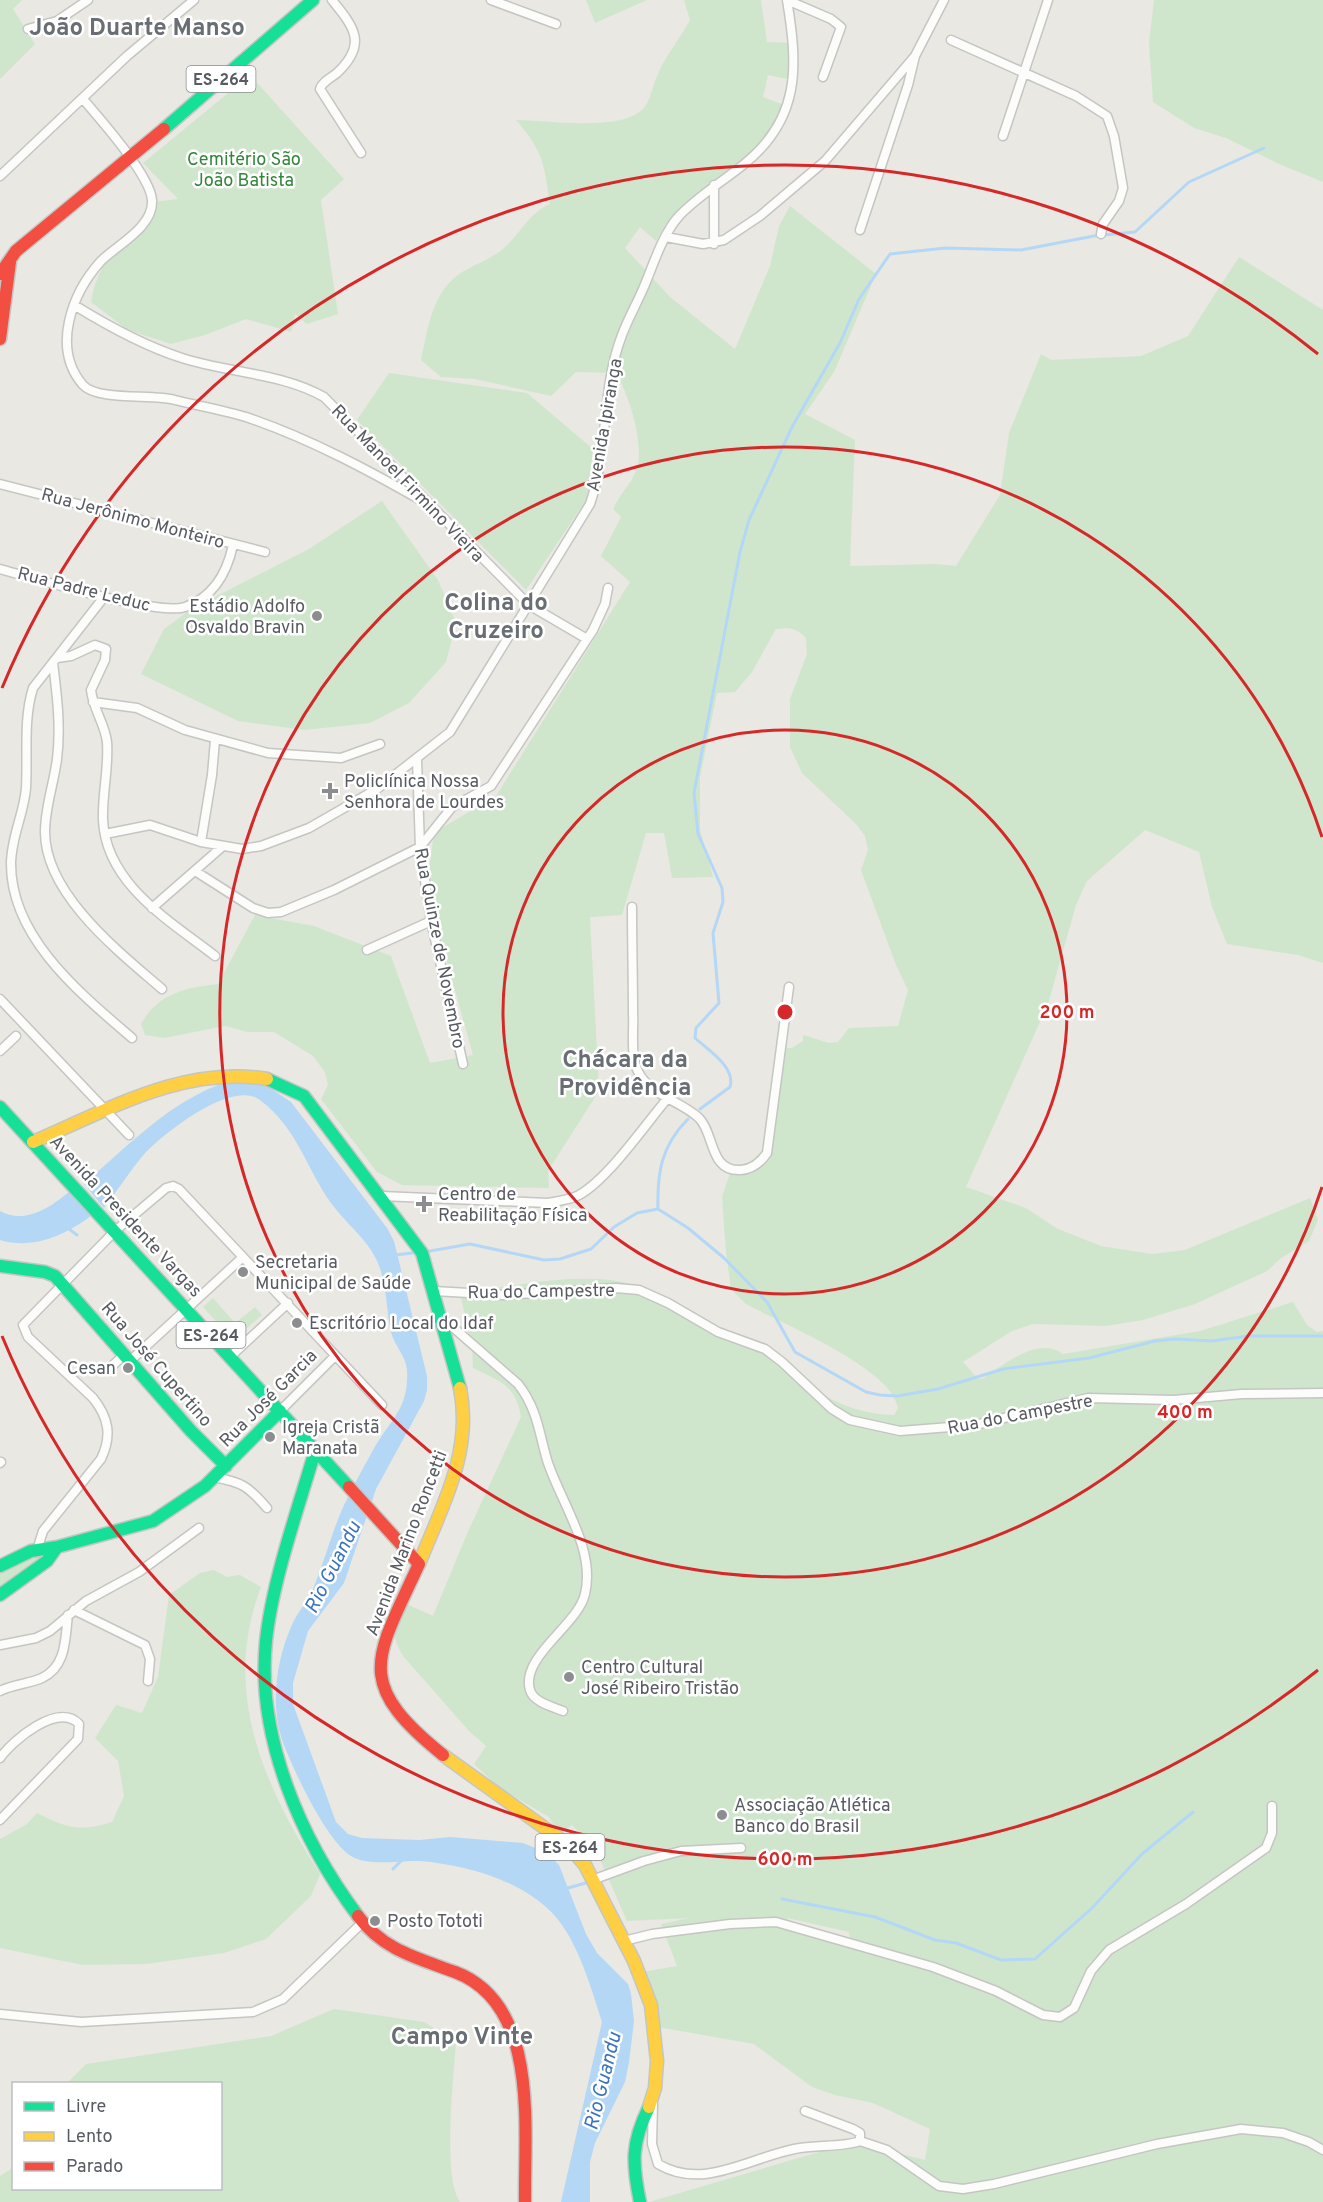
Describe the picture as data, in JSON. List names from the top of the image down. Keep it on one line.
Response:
{"streets":{"main road":["ES-264","Avenida Presidente Vargas","Rua José Cupertino","Rua José Garcia","Avenida Marino Roncetti"],"street":["Avenida Ipiranga","Rua Manoel Firmino Vieira","Rua Jerônimo Monteiro","Rua Padre Leduc","Rua Quinze de Novembro","Rua do Campestre"]},"crossings":[["Avenida Ipiranga","Rua Manoel Firmino Vieira"],["Avenida Ipiranga","Rua Quinze de Novembro"],["Rua Jerônimo Monteiro","Rua Padre Leduc"],["Avenida Presidente Vargas","Rua José Garcia"],["Avenida Presidente Vargas","Avenida Marino Roncetti"],["Rua do Campestre","Avenida Marino Roncetti"],["Rua José Cupertino","Rua José Garcia"]],"districts":["João Duarte Manso","Colina do Cruzeiro","Chácara da Providência","Campo Vinte"],"water":["Rio Guandu"],"parks":["Cemitério São João Batista"],"places":{"other":["Estádio Adolfo Osvaldo Bravin","Secretaria Municipal de Saúde","Escritório Local do Idaf","Cesan","Igreja Cristã Maranata","Centro Cultural José Ribeiro Tristão","Associação Atlética Banco do Brasil","Posto Tototi"],"health":["Policlínica Nossa Senhora de Lourdes","Centro de Reabilitação Física"]},"legend":["Livre","Lento","Parado"],"rings":["200 m","400 m","600 m"]}
